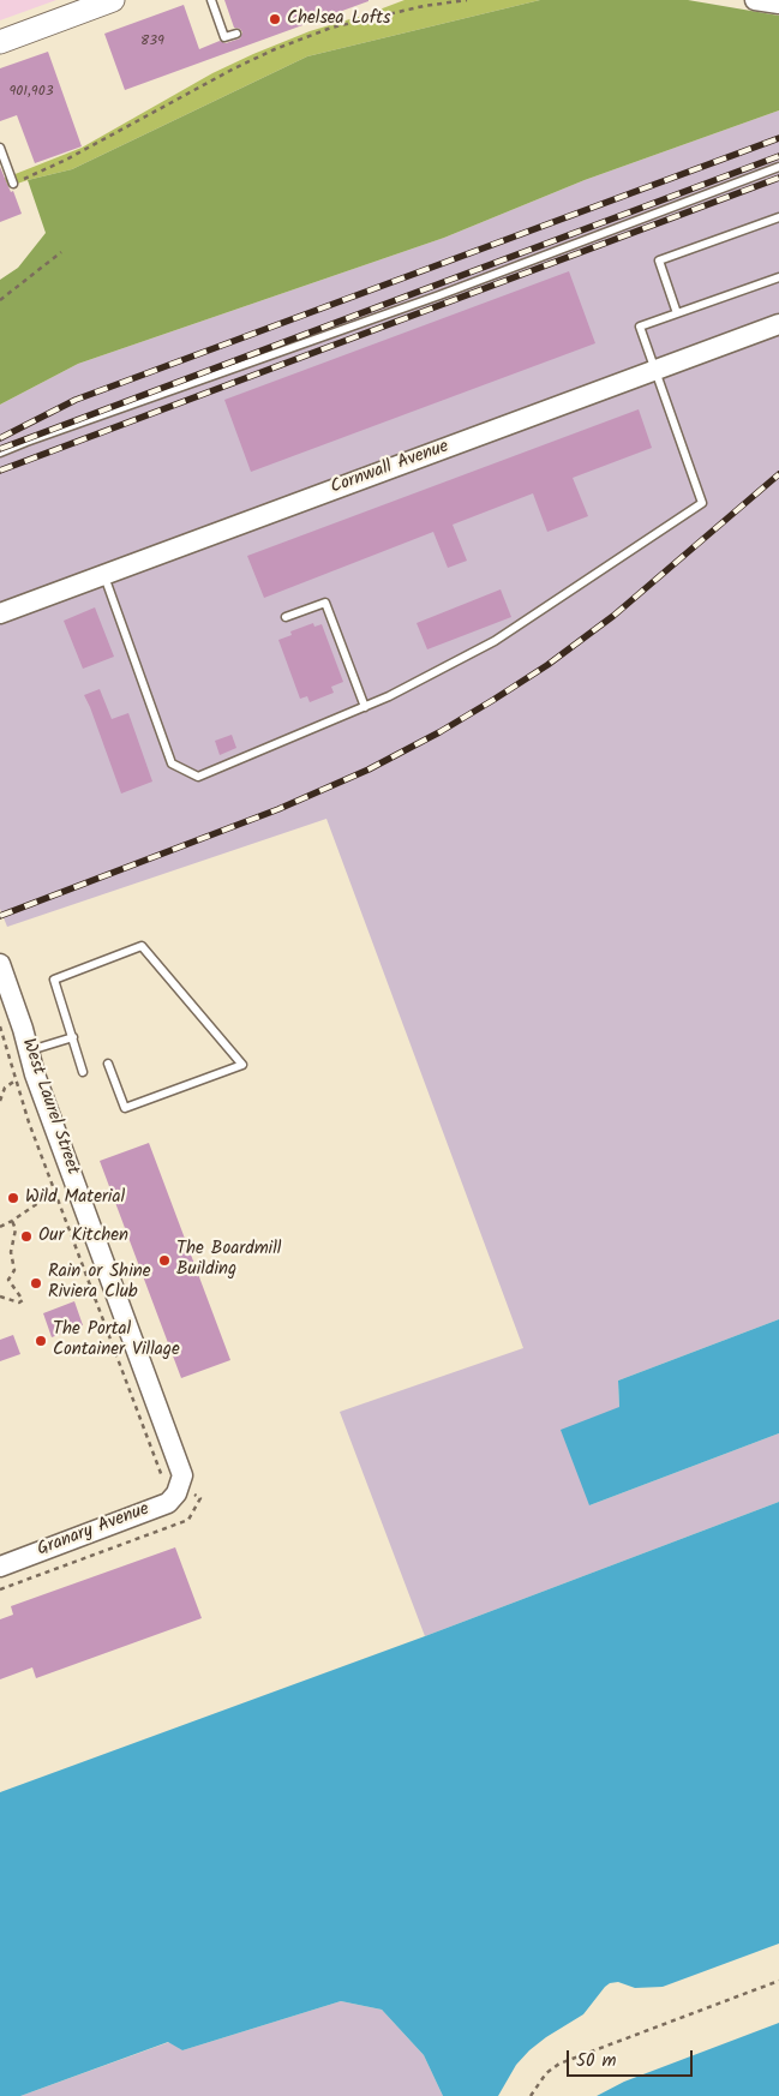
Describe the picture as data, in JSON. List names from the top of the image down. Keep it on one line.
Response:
{"streets":{"street":["Cornwall Avenue","West Laurel Street","Granary Avenue"]},"crossings":[["West Laurel Street","Granary Avenue"]],"places":["Chelsea Lofts","Wild Material","Our Kitchen","The Boardmill Building","Rain or Shine Riviera Club","The Portal Container Village"],"house_numbers":["839","901,903"],"scale_bar":"50 m"}
